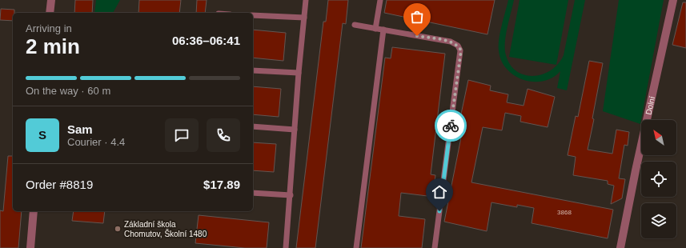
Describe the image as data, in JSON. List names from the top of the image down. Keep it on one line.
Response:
{"streets":{"street":["Dolní"]},"places":["Základní škola Chomutov, Školní 1480"],"house_numbers":["3868"],"north":"top left","page":{"heading":["2 min","Arriving in","06:36–06:41"],"panel":["Sam","Courier · 4.4","Order #8819","$17.89"],"bar":"On the way · 60 m","round":"S"}}
